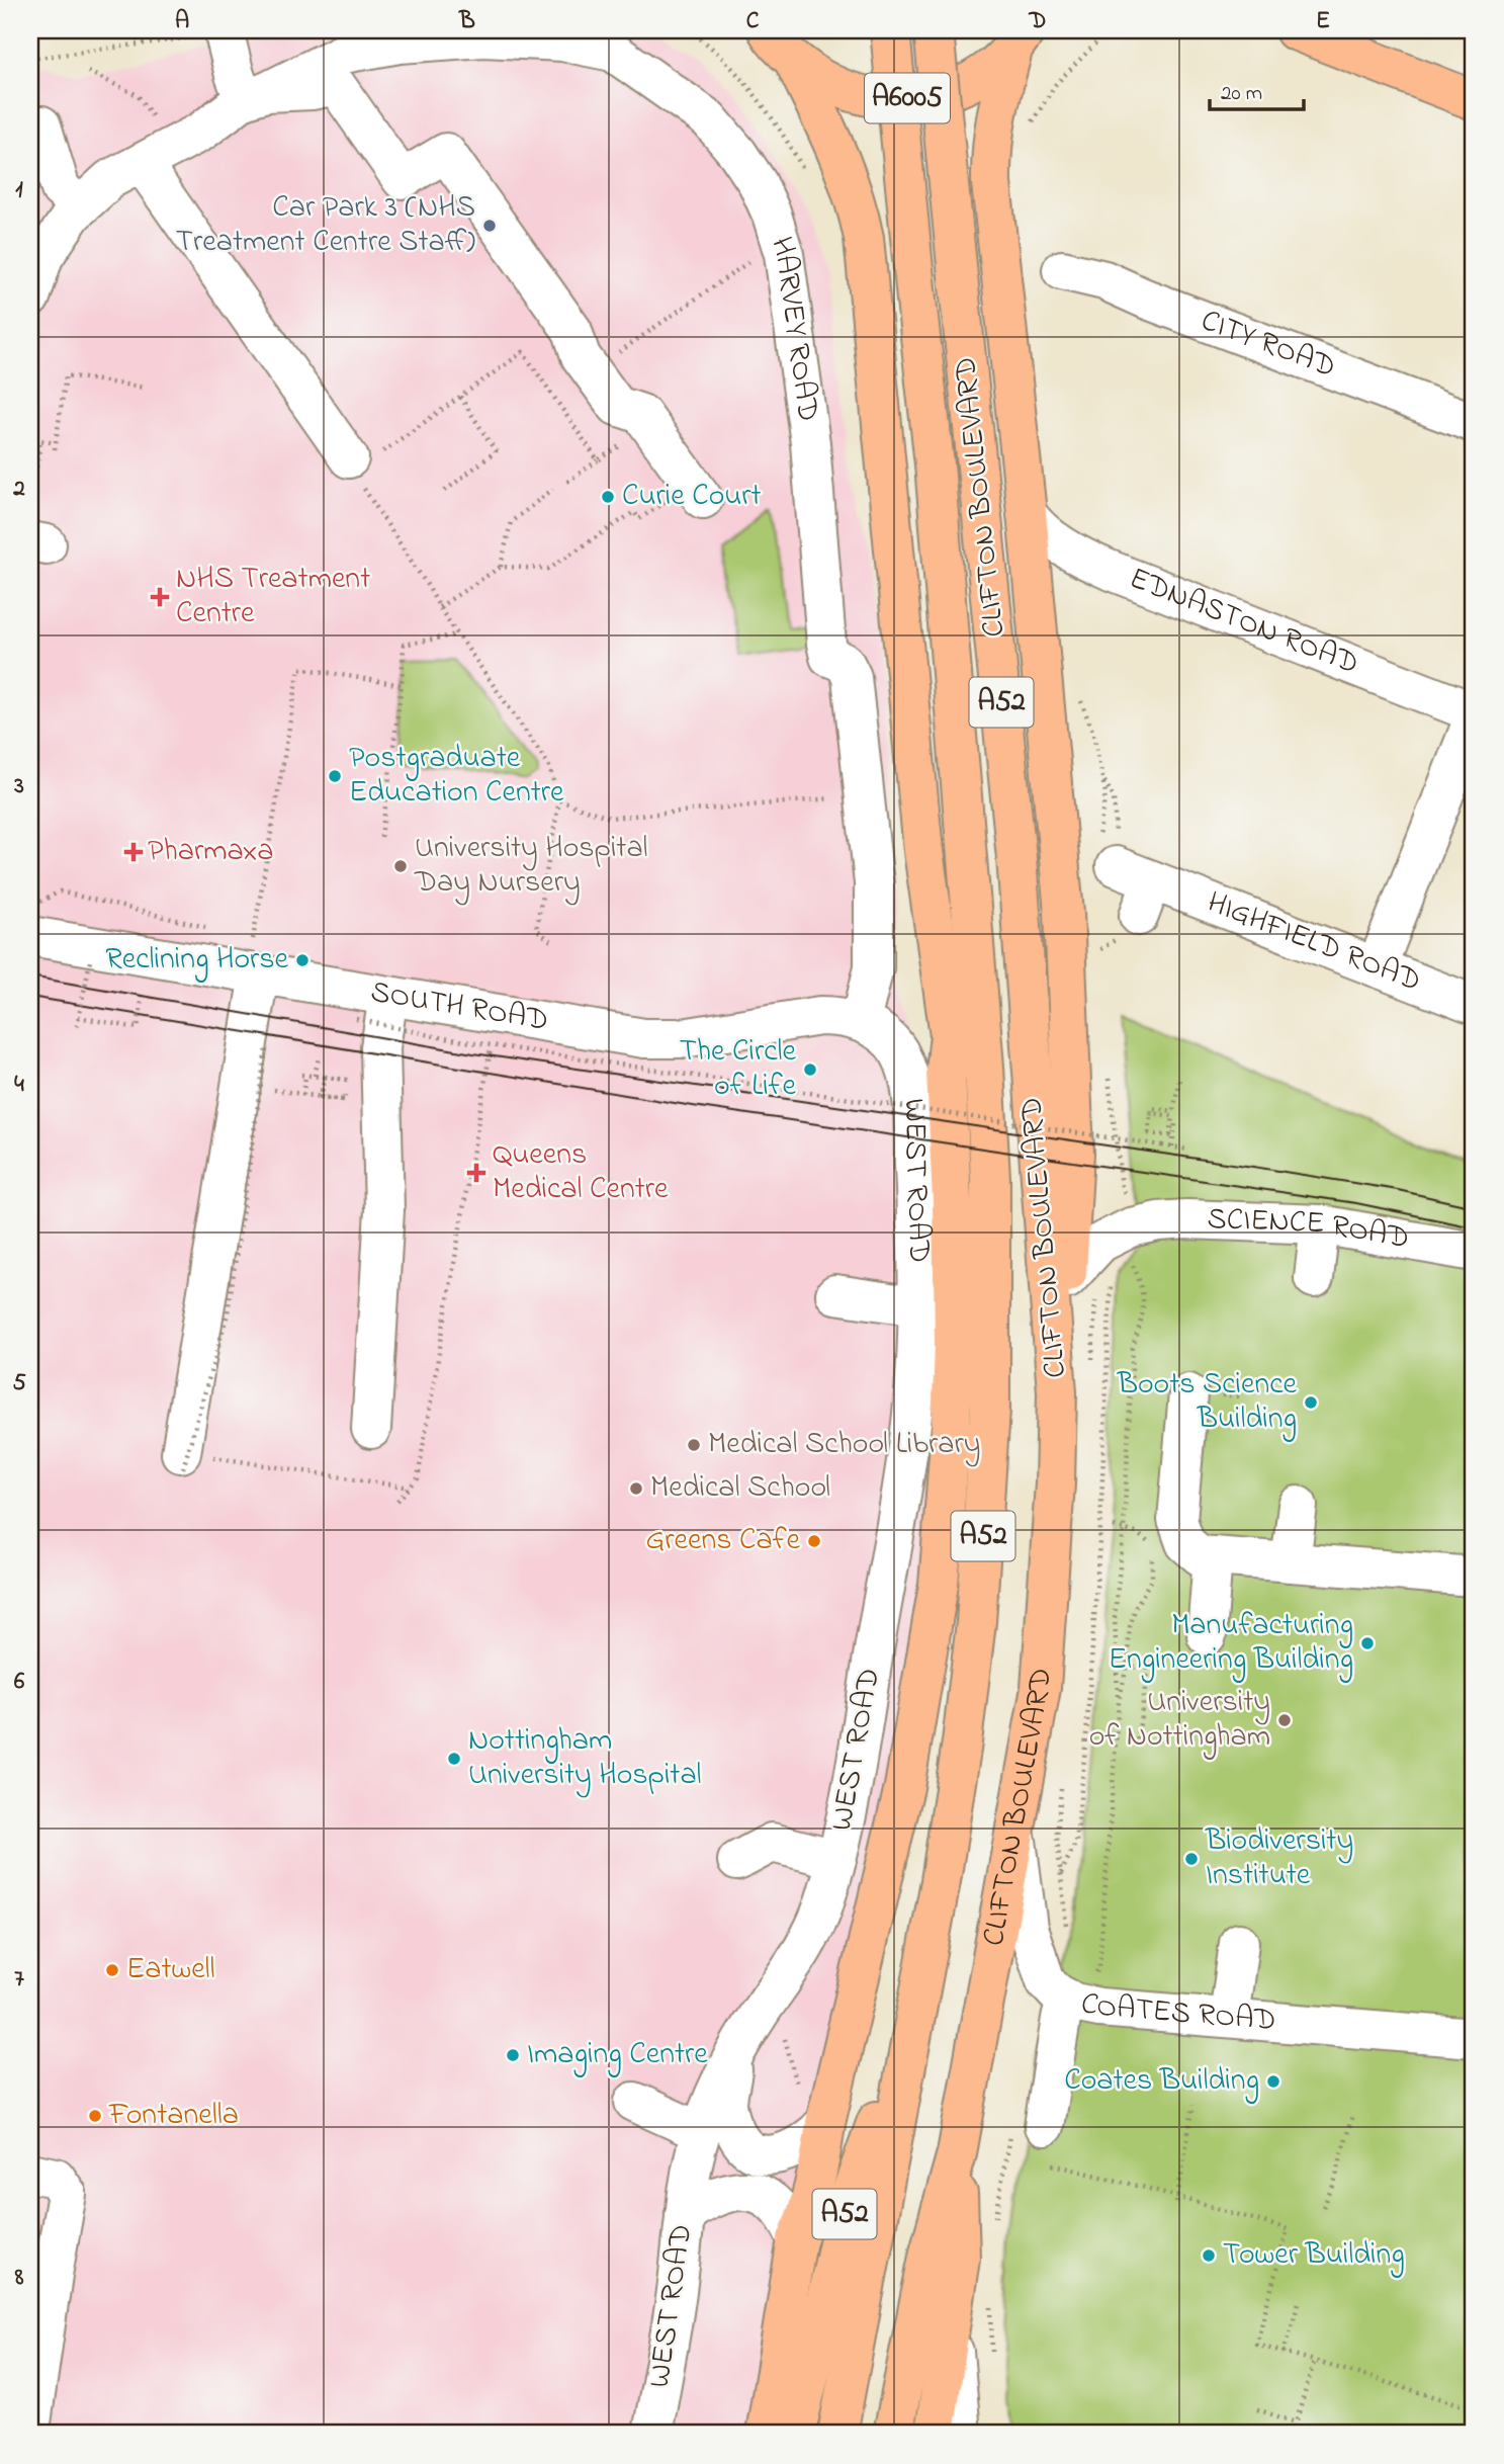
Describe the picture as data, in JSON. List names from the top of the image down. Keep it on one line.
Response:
{"streets":{"main road":["A6005","CLIFTON BOULEVARD","A52"],"street":["HARVEY ROAD","CITY ROAD","EDNASTON ROAD","HIGHFIELD ROAD","SOUTH ROAD","WEST ROAD","SCIENCE ROAD","COATES ROAD"]},"crossings":[["HARVEY ROAD","SOUTH ROAD"],["HARVEY ROAD","WEST ROAD"],["CLIFTON BOULEVARD","A52"],["CLIFTON BOULEVARD","COATES ROAD"],["SOUTH ROAD","WEST ROAD"]],"places":{"other":["Car Park 3 (NHS Treatment Centre Staff)","Curie Court","Postgraduate Education Centre","University Hospital Day Nursery","Reclining Horse","The Circle of Life","Boots Science Building","Medical School Library","Medical School","Greens Cafe","Manufacturing Engineering Building","University of Nottingham","Nottingham University Hospital","Biodiversity Institute","Eatwell","Imaging Centre","Coates Building","Fontanella","Tower Building"],"health":["NHS Treatment Centre","Pharmaxa","Queens Medical Centre"]},"scale_bar":"20 m","grid":{"columns":["A","B","C","D","E"],"rows":["1","2","3","4","5","6","7","8"]}}
